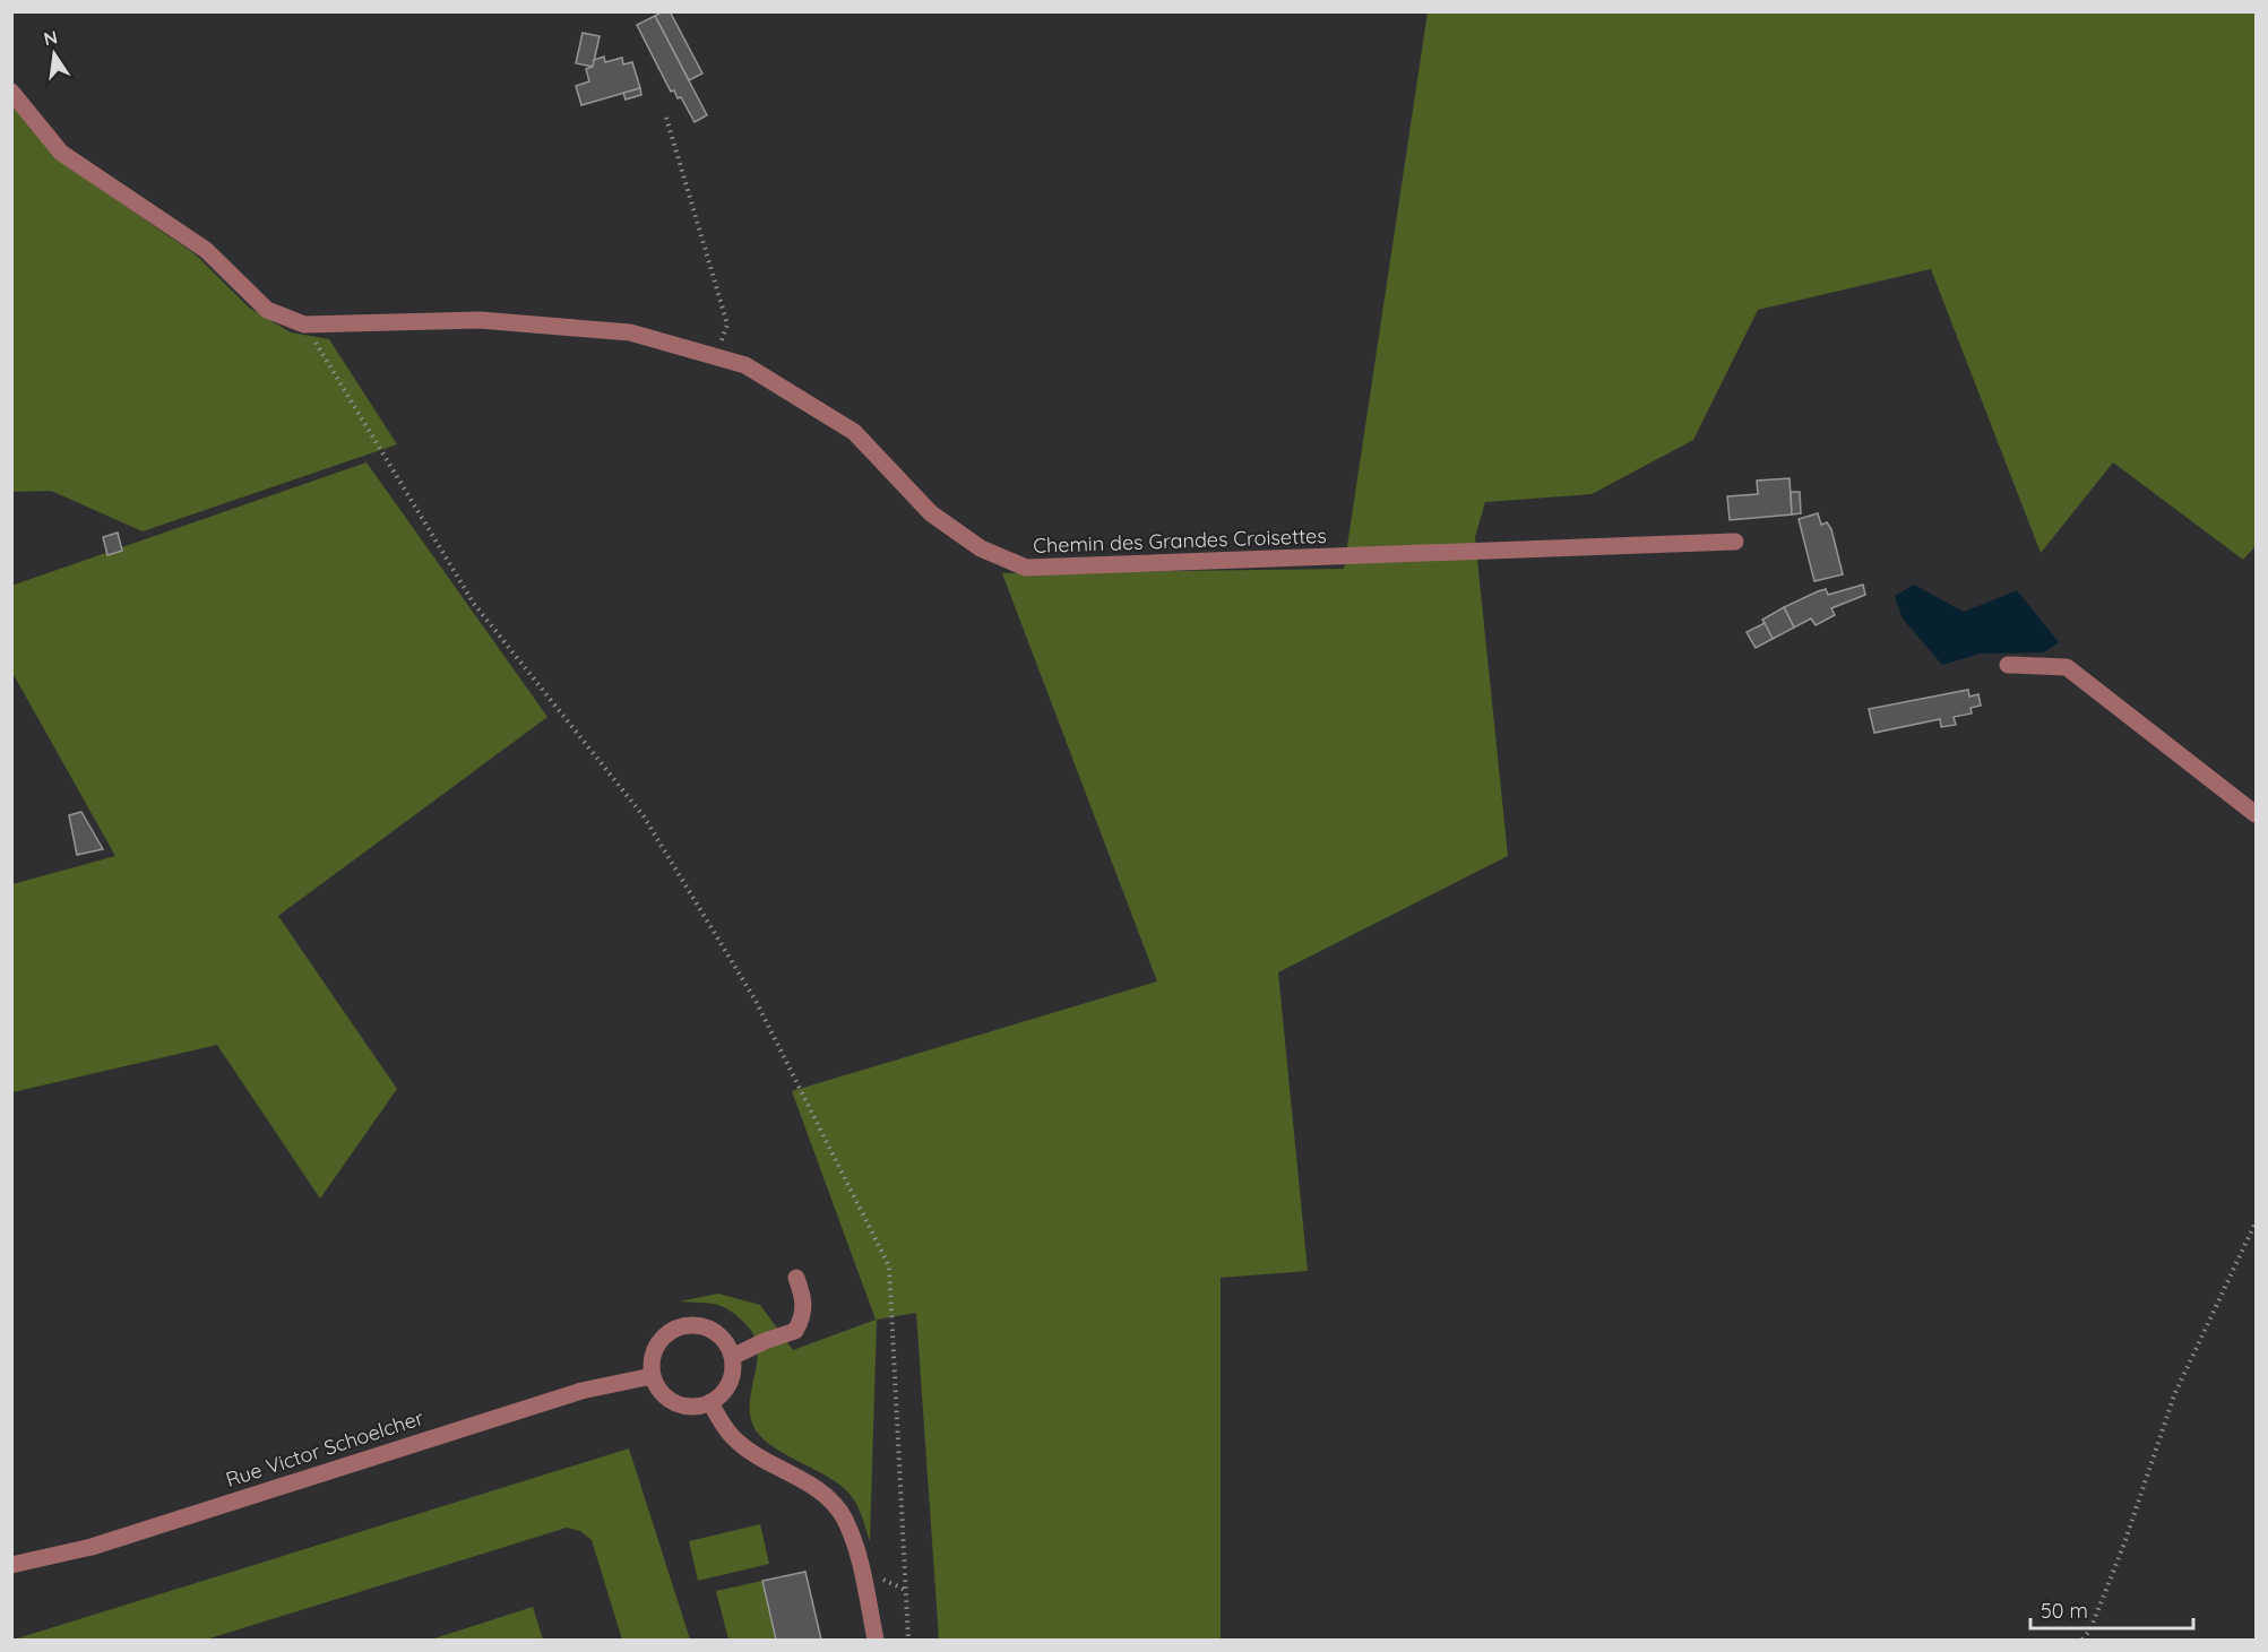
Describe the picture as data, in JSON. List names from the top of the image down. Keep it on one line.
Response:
{"streets":{"street":["Chemin des Grandes Croisettes","Rue Victor Schoelcher"]},"scale_bar":"50 m","north":"top"}
